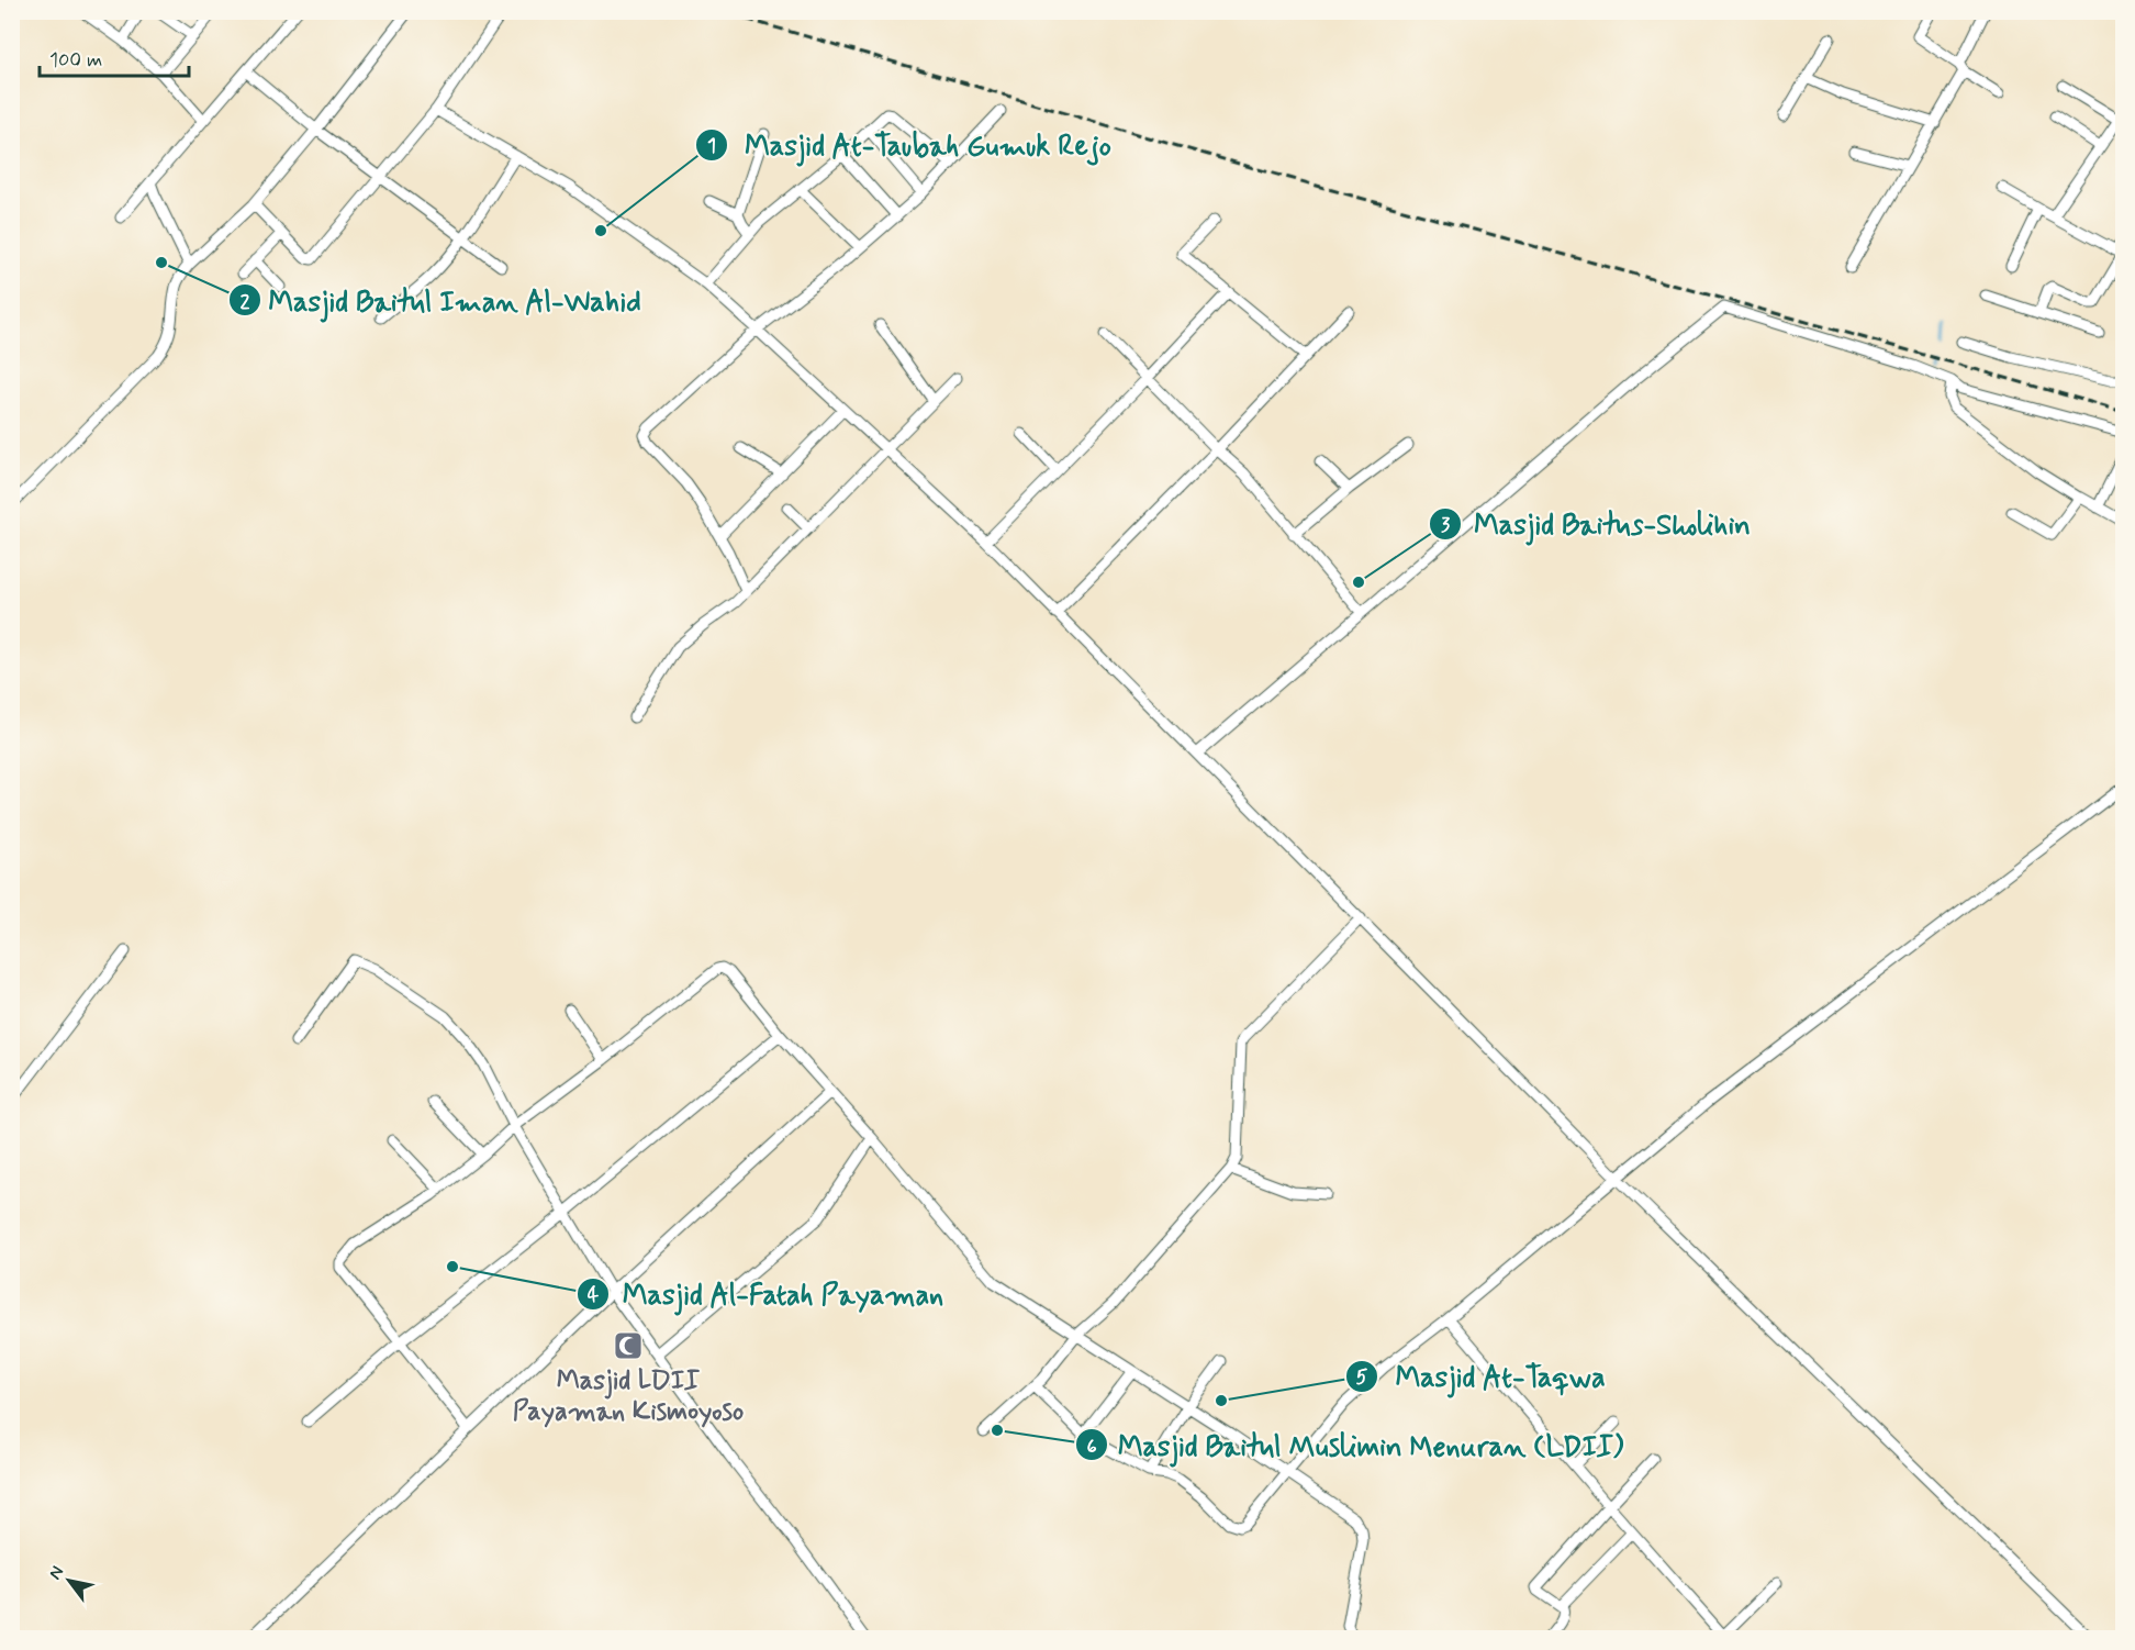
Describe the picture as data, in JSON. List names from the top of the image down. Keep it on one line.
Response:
{"places":{"other":["Masjid At-Taubah Gumuk Rejo","Masjid Baitul Iman Al-Wahid","Masjid Baitus-Sholihin","Masjid Al-Fatah Payaman","Masjid At-Taqwa","Masjid Baitul Muslimin Menuran (LDII)"],"mosque":["Masjid LDII Payaman Kismoyoso"]},"scale_bar":"100 m","north":"top left"}
